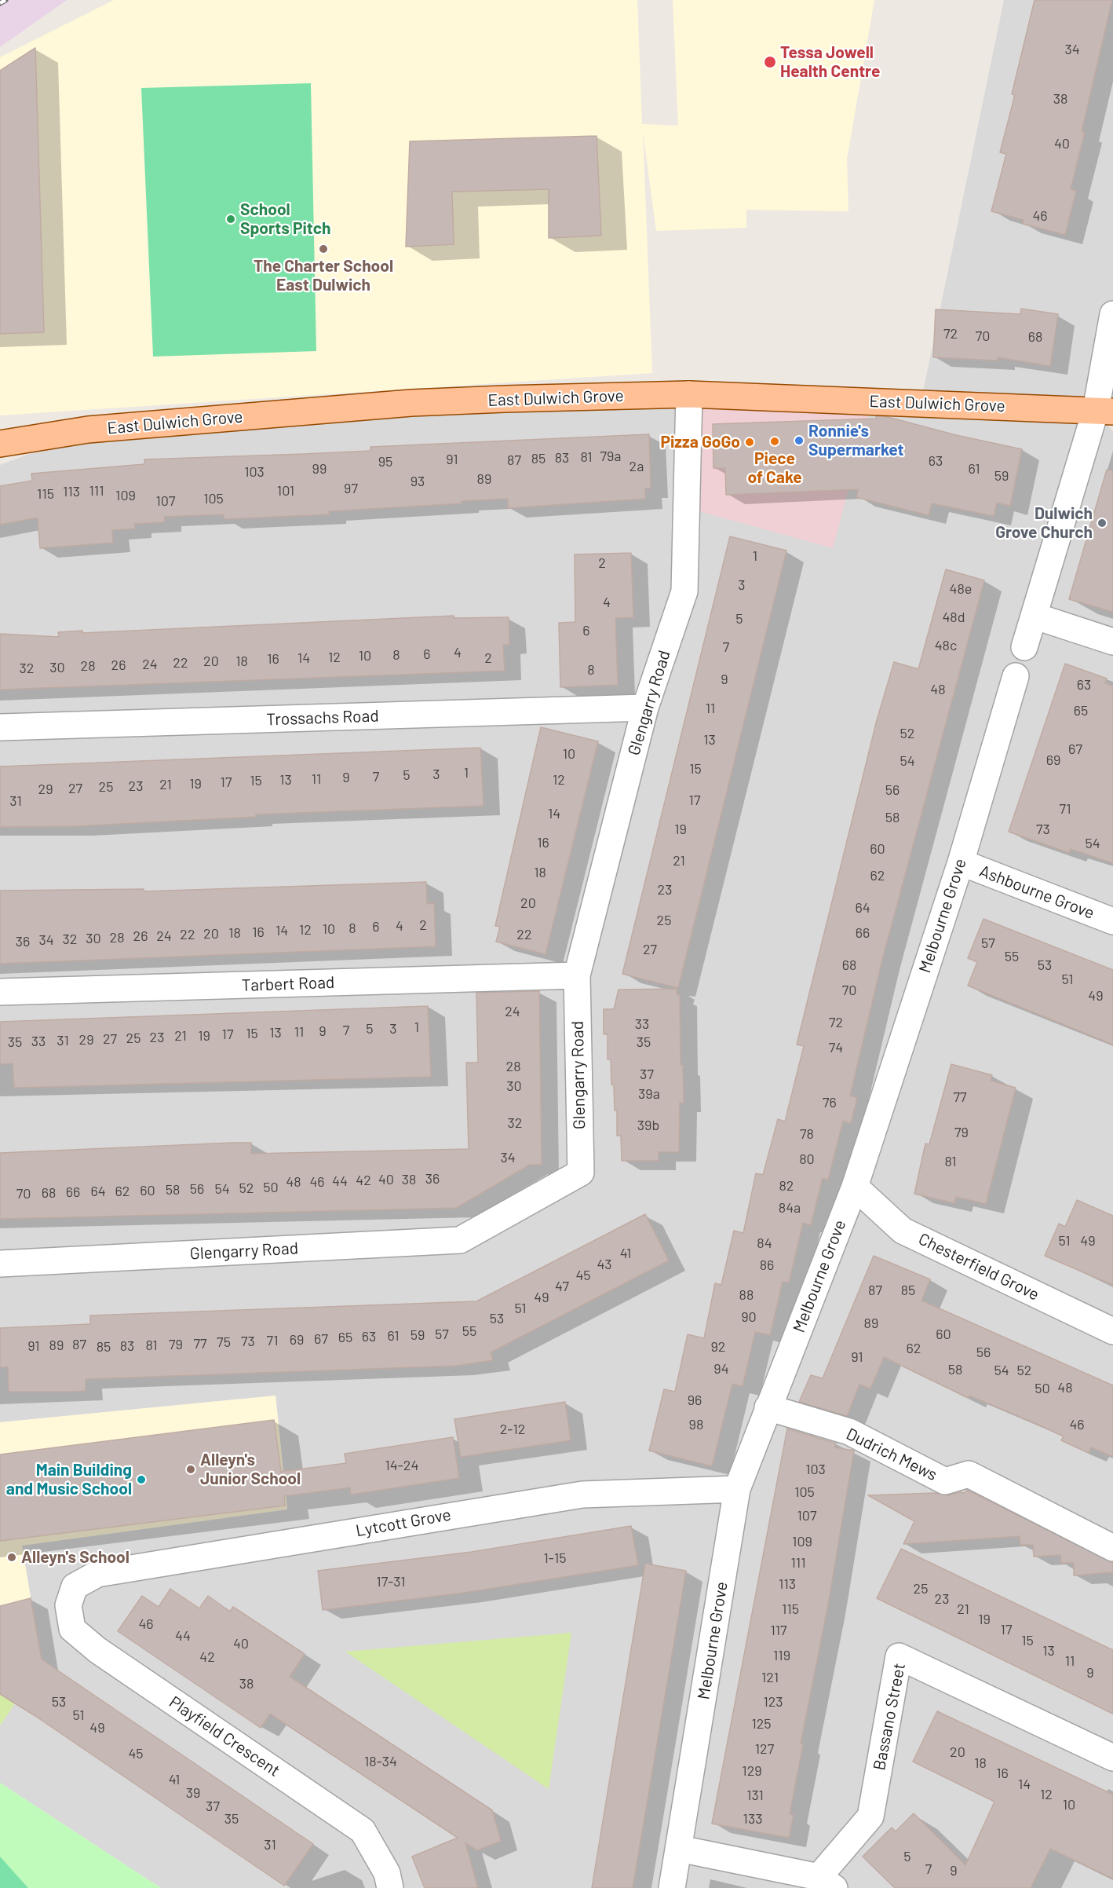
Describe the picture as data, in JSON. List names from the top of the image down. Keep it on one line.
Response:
{"streets":{"main road":["East Dulwich Grove"],"street":["Glengarry Road","Trossachs Road","Ashbourne Grove","Melbourne Grove","Tarbert Road","Chesterfield Grove","Dudrich Mews","Lytcott Grove","Bassano Street","Playfield Crescent"]},"crossings":[["East Dulwich Grove","Glengarry Road"],["Glengarry Road","Trossachs Road"],["Glengarry Road","Tarbert Road"],["Ashbourne Grove","Melbourne Grove"],["Melbourne Grove","Chesterfield Grove"],["Melbourne Grove","Dudrich Mews"],["Melbourne Grove","Lytcott Grove"],["Lytcott Grove","Playfield Crescent"]],"places":["Tessa Jowell Health Centre","School Sports Pitch","The Charter School East Dulwich","Ronnie's Supermarket","Piece of Cake","Pizza GoGo","Dulwich Grove Church","Alleyn's Junior School","Main Building and Music School","Alleyn's School"],"house_numbers":["34","38","40","46","72","70","68","79a","81","83","85","91","87","63","95","2a","99","61","103","59","89","93","97","111","101","113","115","109","105","107","1","2","3","48e","4","48d","5","6","48c","7","4","6","8","10","12","14","2","16","20","18","22","24","26","28","30","32","8","9","63","48","11","65","52","13","67","10","69","54","15","1","3","5","7","9","11","13","12","15","17","19","21","23","25","27","29","56","17","31","71","14","58","19","73","16","54","60","21","18","62","23","20","64","25","2","4","6","8","10","12","14","16","18","66","20","22","22","26","24","28","30","32","34","36","57","27","55","68","53","51","70","49","24","72","33","1","5","3","7","9","11","13","15","17","21","19","23","25","27","29","31","33","35","35","74","28","37","30","39a","77","76","32","39b","79","78","34","80","81","36","40","38","42","44","48","46","82","50","52","56","54","58","60","64","62","66","68","70","84a","51","49","84","41","43","86","45","47","87","85","88","49","51","90","53","89","55","57","60","59","61","63","65","67","69","71","73","75","77","87","79","89","81","91","83","85","92","62","56","91","94","58","54","52","48","50","96","98","46","2-12","14-24","103","105","107","109","1-15","111","17-31","113","25","23","115","21","19","46","17","117","44","15","40","13","119","42","11","9","121","38","53","123","51","125","49","127","20","45","18-34","18","129","16","41","14","39","12","131","10","37","35","133","31","5","7","9"]}
